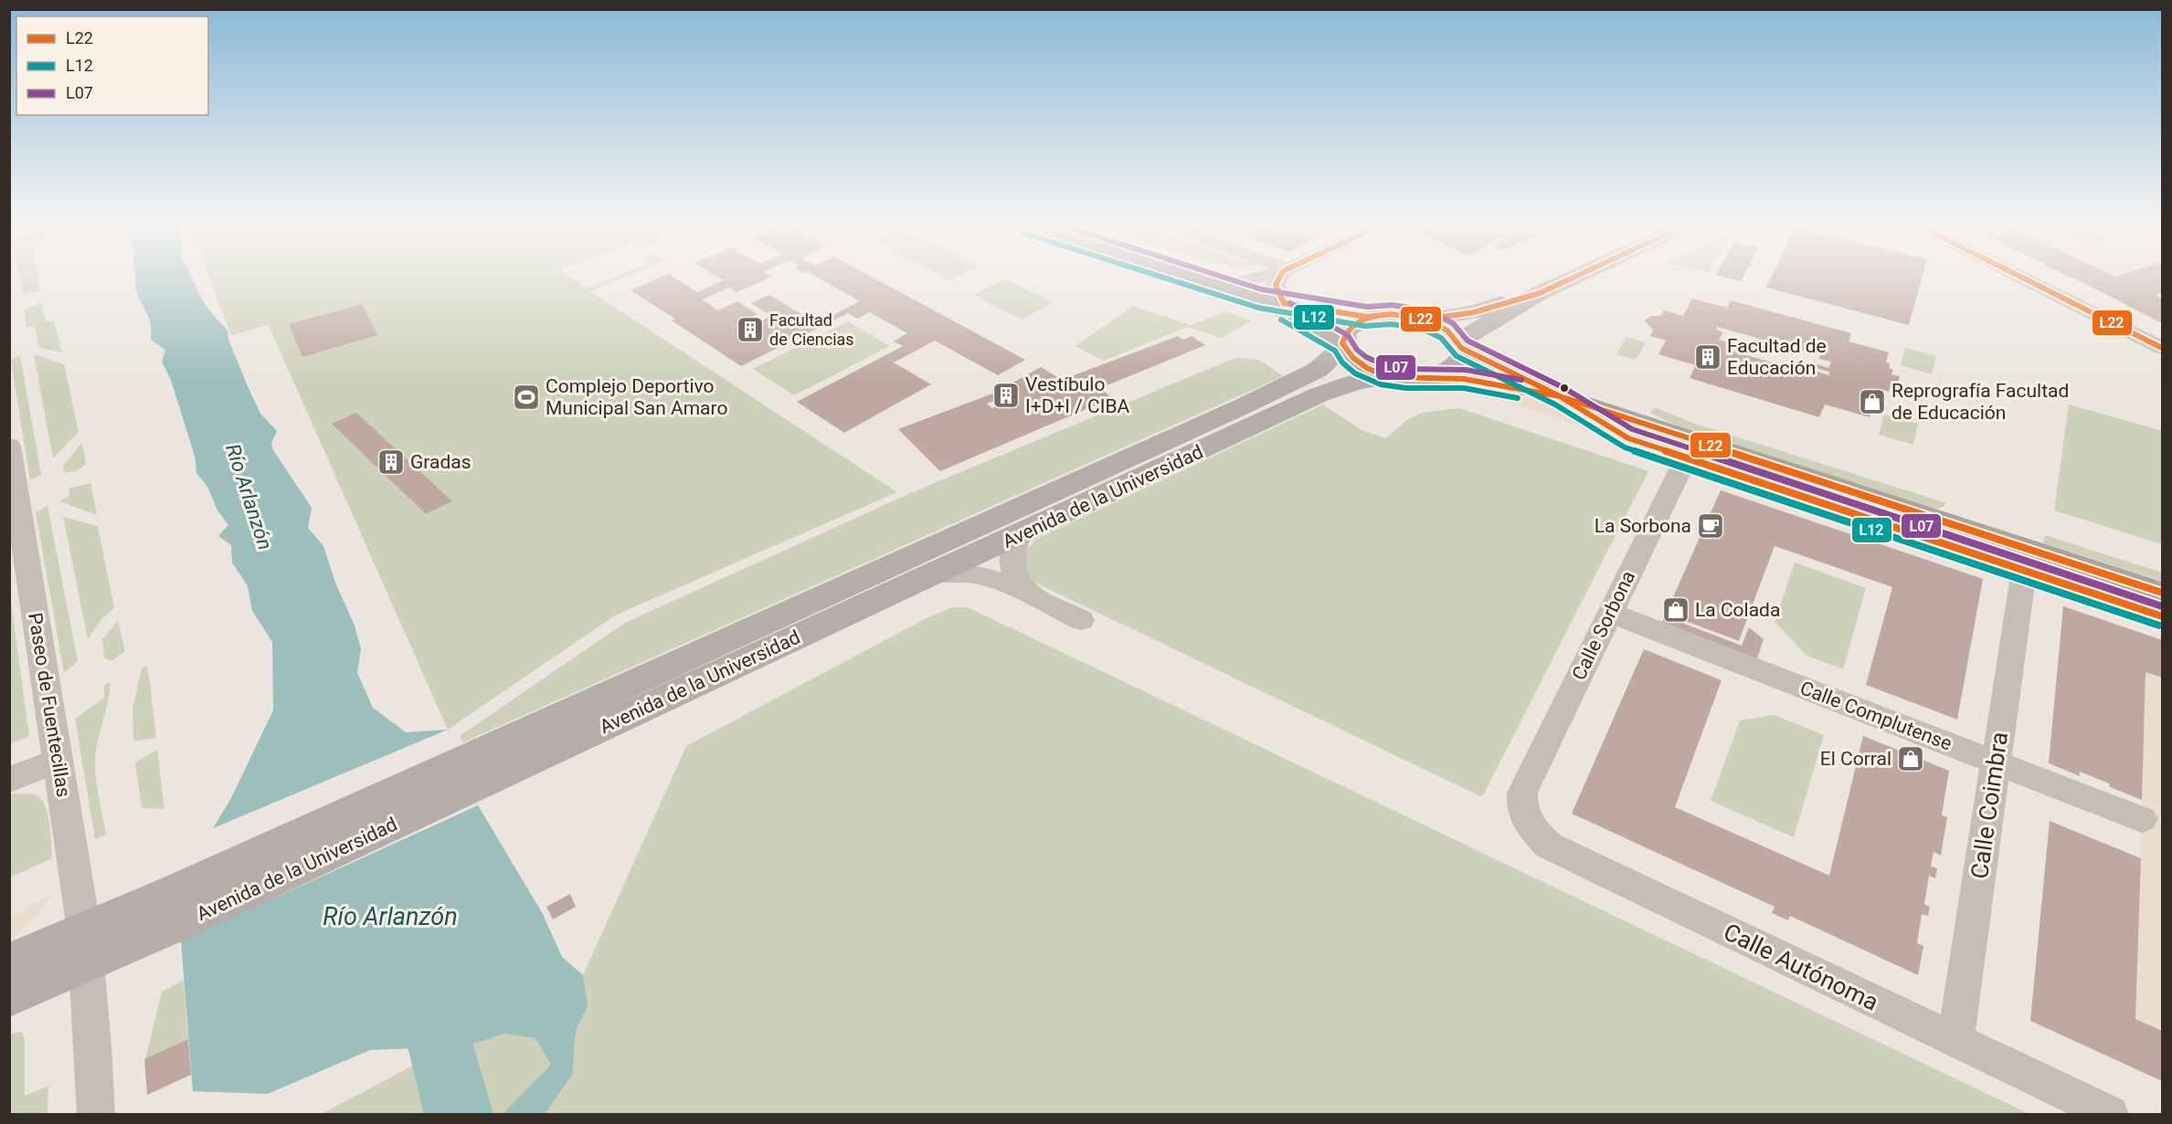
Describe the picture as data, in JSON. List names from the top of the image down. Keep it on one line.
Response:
{"streets":{"main road":["Avenida de la Universidad"],"street":["Calle Sorbona","Paseo de Fuentecillas","Calle Complutense","Calle Coimbra","Calle Autónoma"]},"crossings":[["Avenida de la Universidad","Paseo de Fuentecillas"],["Calle Sorbona","Calle Complutense"],["Calle Sorbona","Calle Autónoma"],["Calle Complutense","Calle Coimbra"],["Calle Coimbra","Calle Autónoma"]],"water":["Río Arlanzón"],"places":{"building":["Facultad de Ciencias","Facultad de Educación","Vestíbulo I+D+I / CIBA","Gradas"],"sports":["Complejo Deportivo Municipal San Amaro"],"shop":["Reprografía Facultad de Educación","La Colada","El Corral"],"cafe":["La Sorbona"]},"lines":["transit line L22","transit line L12","transit line L07"],"legend":["L22","L12","L07"]}
